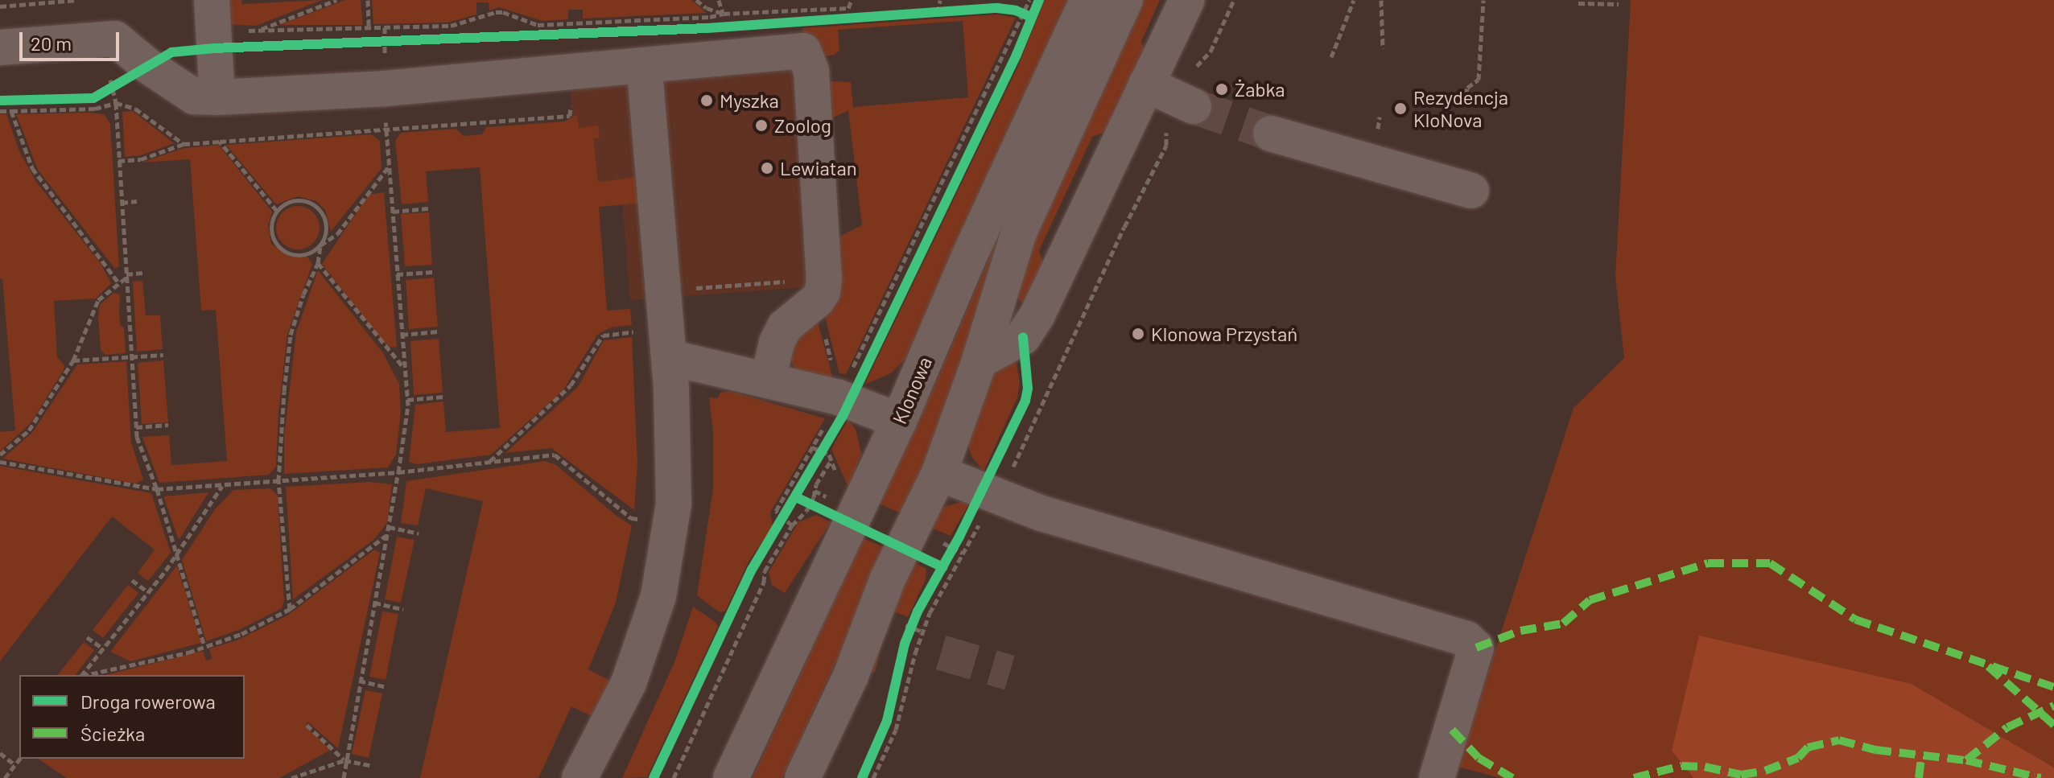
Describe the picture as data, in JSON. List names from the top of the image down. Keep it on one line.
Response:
{"streets":{"street":["Klonowa"]},"places":["Żabka","Myszka","Rezydencja KloNova","Zoolog","Lewiatan","Klonowa Przystań"],"legend":["Droga rowerowa","Ścieżka"],"scale_bar":"20 m"}
